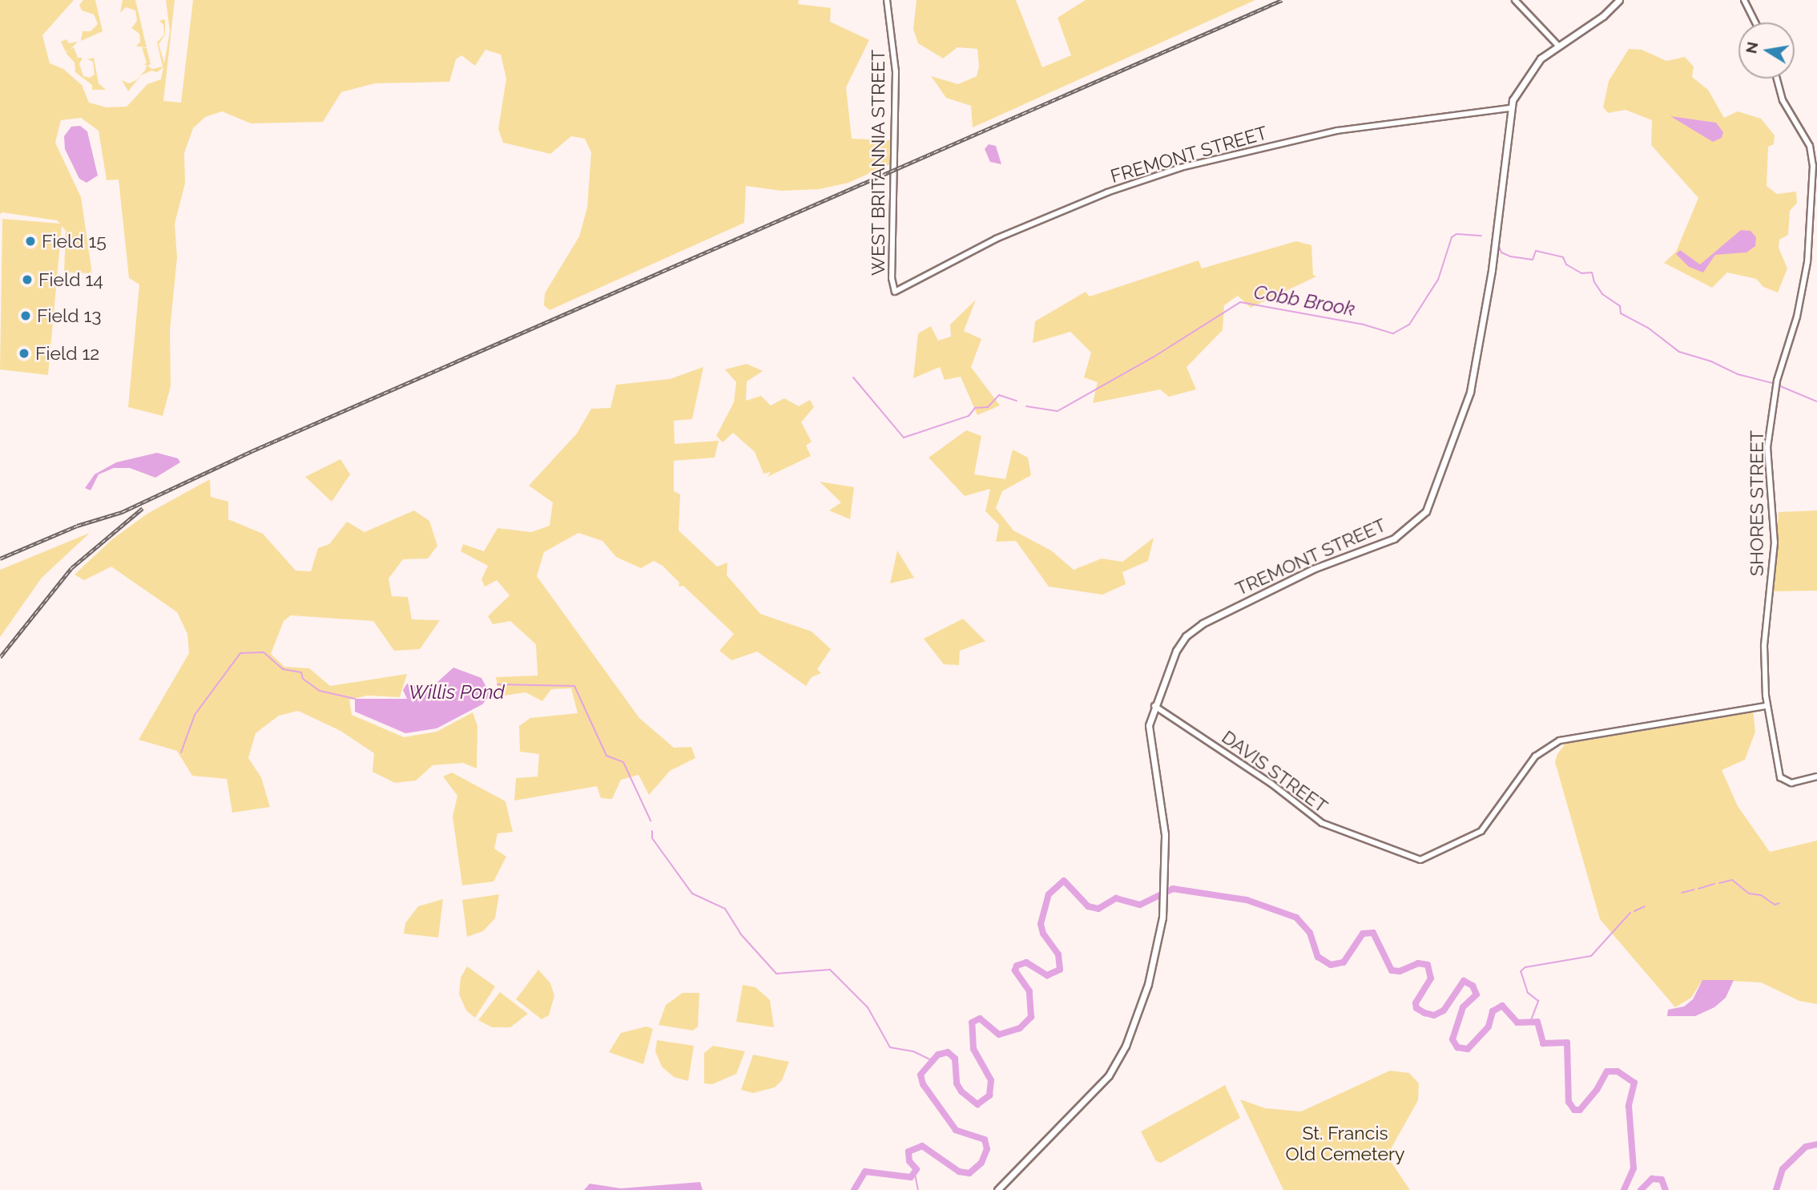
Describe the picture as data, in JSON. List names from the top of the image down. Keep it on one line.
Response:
{"streets":{"main road":["TREMONT STREET"],"street":["FREMONT STREET","WEST BRITANNIA STREET","SHORES STREET","DAVIS STREET"]},"crossings":[["FREMONT STREET","WEST BRITANNIA STREET"],["FREMONT STREET","TREMONT STREET"],["SHORES STREET","DAVIS STREET"],["TREMONT STREET","DAVIS STREET"]],"water":["Cobb Brook","Willis Pond"],"parks":["St. Francis Old Cemetery"],"places":["Field 15","Field 14","Field 13","Field 12"],"north":"left"}
